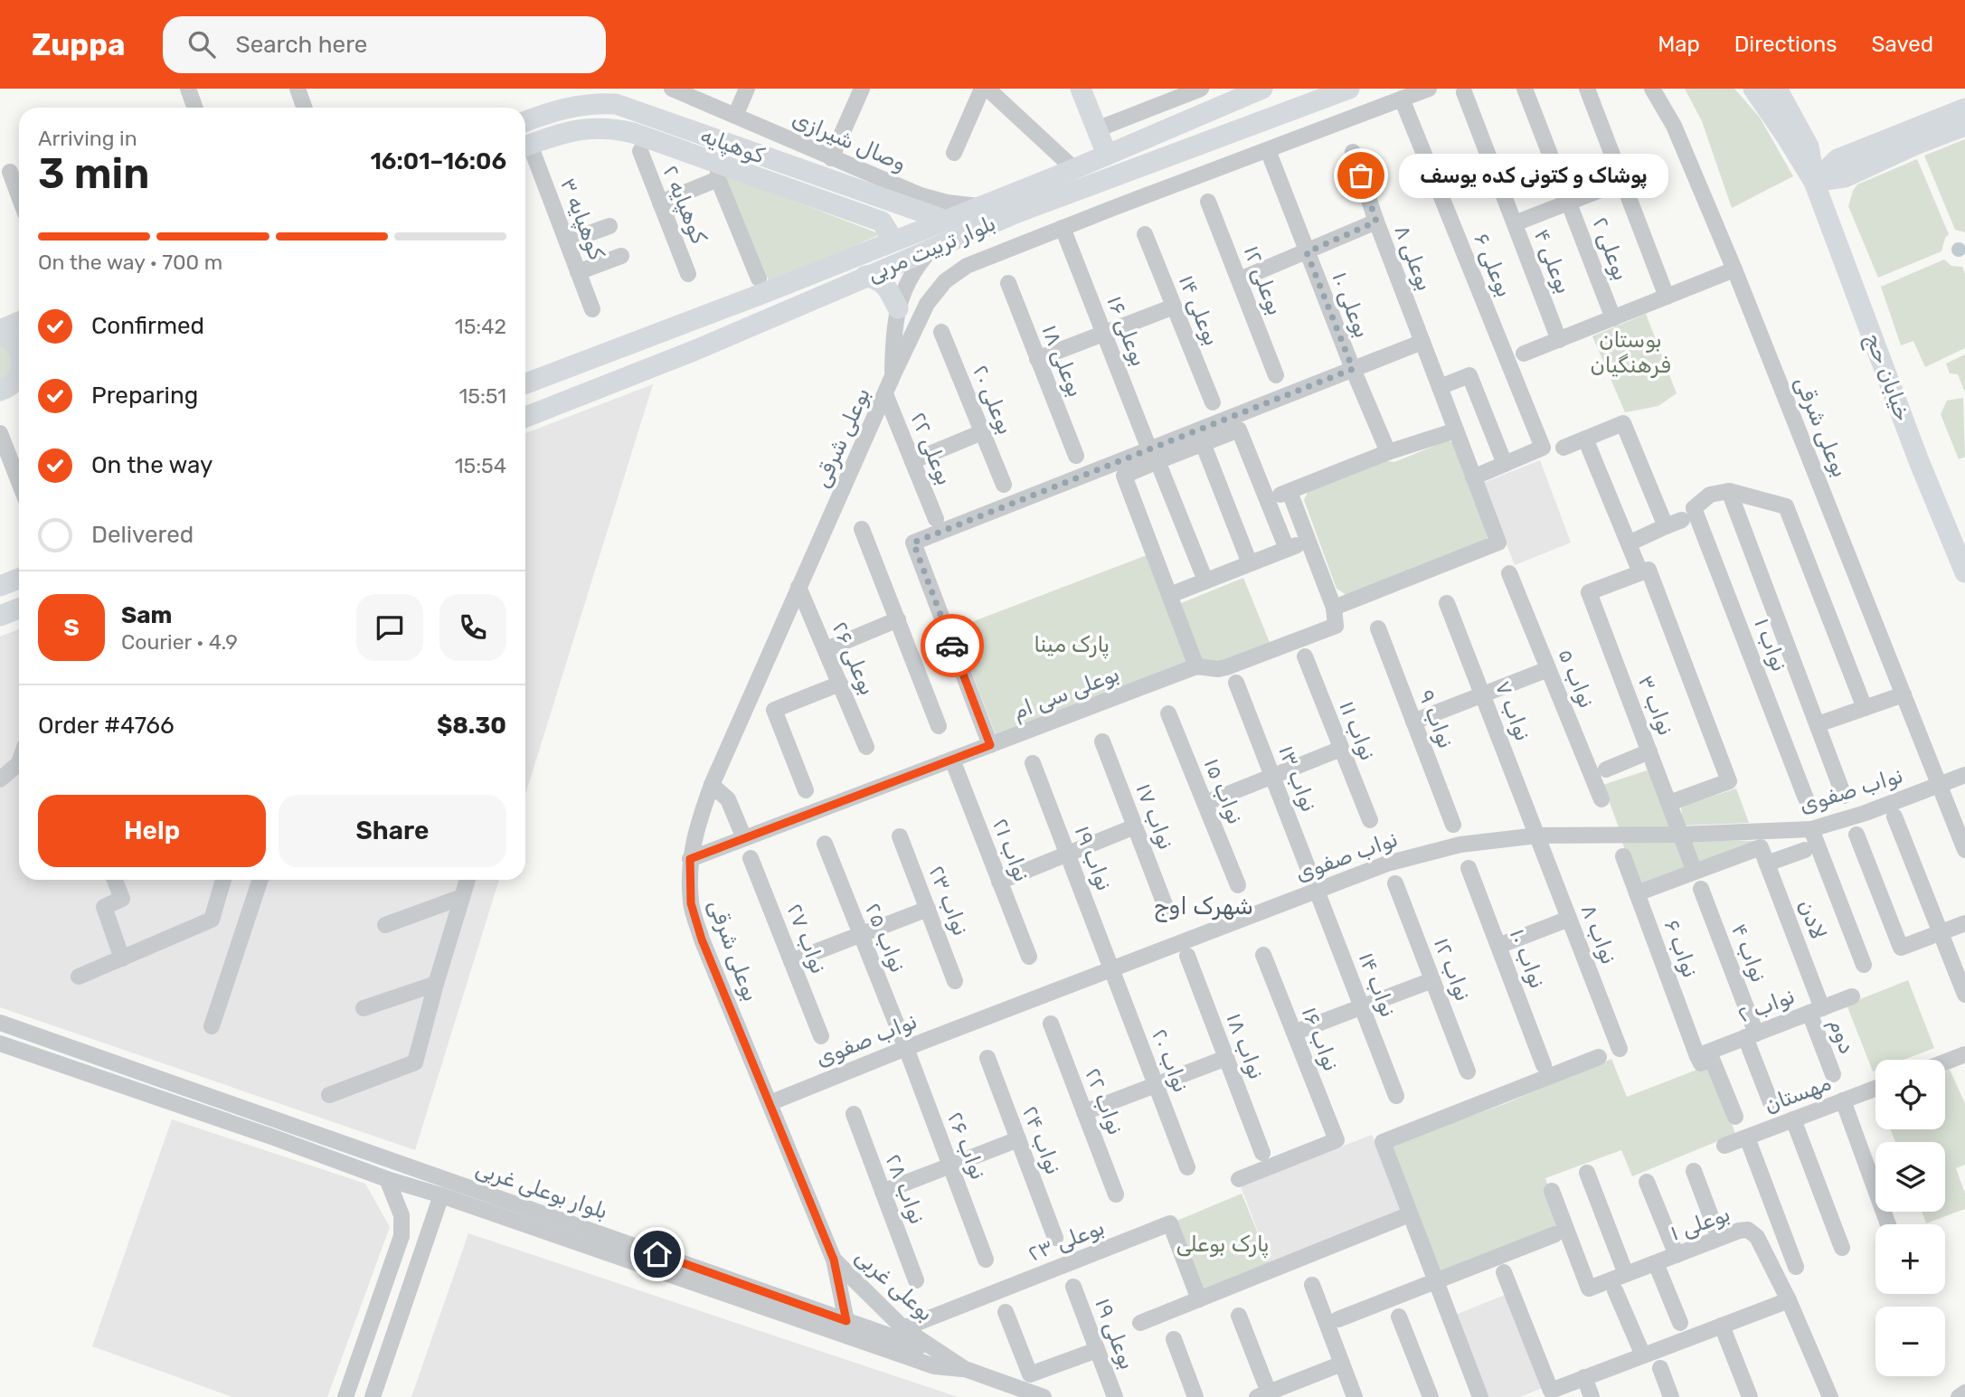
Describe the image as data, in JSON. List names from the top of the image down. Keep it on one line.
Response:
{"streets":{"main road":["کوهپایه","بلوار تربیت مربی","خیابان حج"],"street":["وصال شیرازی","کوهپایه ۲","کوهپایه ۳","بوعلی ۲","بوعلی ۸","بوعلی ۴","بوعلی ۶","بوعلی ۱۲","بوعلی ۱۰","بوعلی ۱۴","بوعلی ۱۶","بوعلی ۱۸","بوعلی ۲۰","بوعلی شرقی","بوعلی ۲۲","نواب ۱","بوعلی ۲۶","نواب ۵","بوعلی سی ام","نواب ۳","نواب ۷","نواب ۹","نواب ۱۱","نواب ۱۳","نواب صفوی","نواب ۱۵","نواب ۱۷","نواب ۲۱","نواب ۱۹","نواب ۲۳","لادن","نواب ۸","نواب ۲۵","نواب ۲۷","نواب ۶","نواب ۴","نواب ۱۰","نواب ۱۲","نواب ۱۴","نواب ۲","دوم","نواب ۱۶","نواب ۱۸","نواب ۲۰","مهستان","نواب ۲۲","نواب ۲۴","نواب ۲۶","نواب ۲۸","بلوار بوعلی غربی","بوعلی ۱","بوعلی ۲۳","بوعلی غربی","بوعلی ۱۹"]},"crossings":[["وصال شیرازی","بلوار تربیت مربی"],["کوهپایه","بلوار تربیت مربی"],["بوعلی ۸","بوعلی سی ام"],["بوعلی ۶","بوعلی شرقی"],["بوعلی ۱۰","بوعلی شرقی"],["بوعلی ۱۶","بوعلی شرقی"],["بوعلی شرقی","بوعلی ۲۲"],["بوعلی شرقی","بوعلی ۲۶"],["بوعلی شرقی","بوعلی سی ام"],["بوعلی شرقی","نواب صفوی"],["بوعلی شرقی","بوعلی غربی"],["بوعلی سی ام","نواب ۲۱"],["نواب ۳","نواب صفوی"],["نواب ۷","نواب صفوی"],["نواب ۷","نواب ۸"],["نواب ۱۳","نواب صفوی"],["نواب ۱۳","نواب ۱۴"],["نواب صفوی","نواب ۱۹"],["نواب صفوی","نواب ۸"],["نواب صفوی","نواب ۲۵"],["نواب صفوی","نواب ۱۴"],["نواب صفوی","نواب ۲۰"],["نواب صفوی","نواب ۲۶"],["نواب صفوی","بوعلی غربی"],["نواب ۱۹","نواب ۲۰"],["لادن","نواب ۲"],["لادن","دوم"],["نواب ۲۵","نواب ۲۶"],["نواب ۶","نواب ۲"],["نواب ۴","نواب ۲"],["نواب ۲","دوم"],["بلوار بوعلی غربی","بوعلی غربی"],["بوعلی ۲۳","بوعلی غربی"]],"districts":["شهرک اوج"],"parks":["بوستان فرهنگیان","پارک مینا","پارک بوعلی"],"places":["پوشاک و کتونی کده یوسف"],"page":{"header":"Zuppa","search":"Search here","nav":["Map","Directions","Saved"],"heading":["3 min","Arriving in","16:01–16:06"],"panel":["Sam","Courier · 4.9","Order #4766","$8.30"],"bubble":"پوشاک و کتونی کده یوسف","bar":"On the way · 700 m","list":[["Confirmed","15:42"],["Preparing","15:51"],["On the way","15:54"],"Delivered"],"round":"S","buttons":["Help","Share"],"map_buttons":["+","−"]}}
